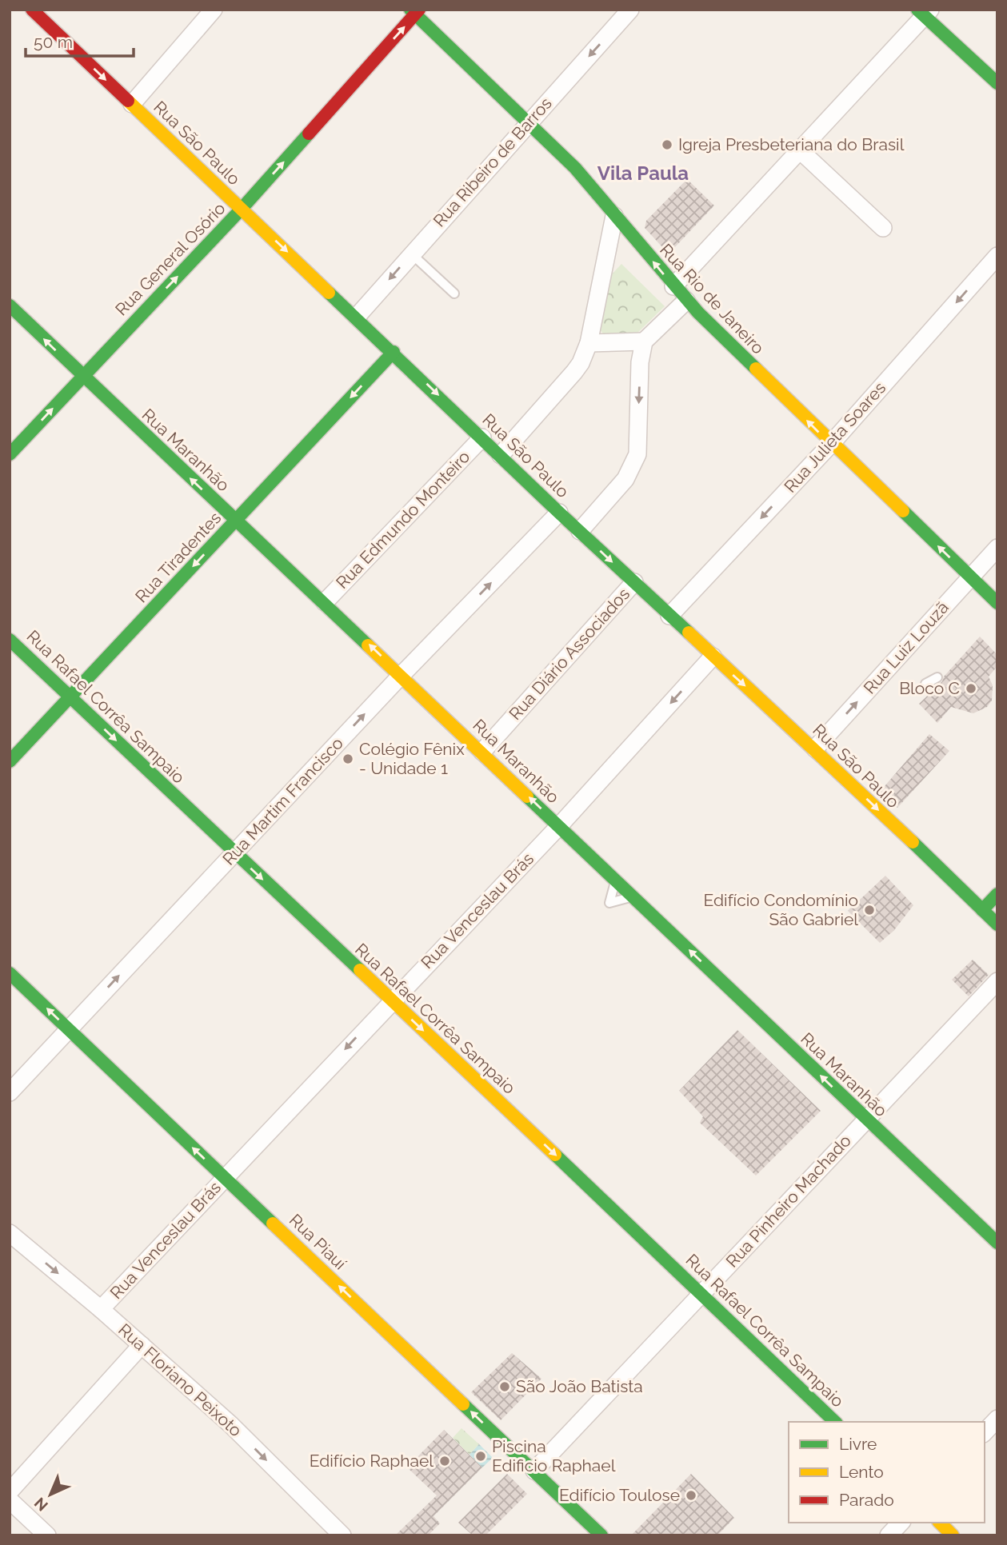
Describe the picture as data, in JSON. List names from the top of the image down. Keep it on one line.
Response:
{"streets":{"street":["Rua São Paulo","Rua Ribeiro de Barros","Rua General Osório","Rua Rio de Janeiro","Rua Julieta Soares","Rua Maranhão","Rua Edmundo Monteiro","Rua Tiradentes","Rua Luiz Louzã","Rua Diário Associados","Rua Rafael Corrêa Sampaio","Rua Martim Francisco","Rua Venceslau Brás","Rua Pinheiro Machado","Rua Piauí","Rua Floriano Peixoto"]},"crossings":[["Rua São Paulo","Rua Ribeiro de Barros"],["Rua São Paulo","Rua General Osório"],["Rua São Paulo","Rua Julieta Soares"],["Rua São Paulo","Rua Edmundo Monteiro"],["Rua São Paulo","Rua Tiradentes"],["Rua São Paulo","Rua Luiz Louzã"],["Rua São Paulo","Rua Diário Associados"],["Rua São Paulo","Rua Martim Francisco"],["Rua São Paulo","Rua Venceslau Brás"],["Rua Ribeiro de Barros","Rua Rio de Janeiro"],["Rua General Osório","Rua Rio de Janeiro"],["Rua General Osório","Rua Maranhão"],["Rua Rio de Janeiro","Rua Julieta Soares"],["Rua Rio de Janeiro","Rua Luiz Louzã"],["Rua Maranhão","Rua Edmundo Monteiro"],["Rua Maranhão","Rua Tiradentes"],["Rua Maranhão","Rua Diário Associados"],["Rua Maranhão","Rua Martim Francisco"],["Rua Maranhão","Rua Venceslau Brás"],["Rua Maranhão","Rua Pinheiro Machado"],["Rua Tiradentes","Rua Rafael Corrêa Sampaio"],["Rua Rafael Corrêa Sampaio","Rua Martim Francisco"],["Rua Rafael Corrêa Sampaio","Rua Venceslau Brás"],["Rua Rafael Corrêa Sampaio","Rua Pinheiro Machado"],["Rua Martim Francisco","Rua Piauí"],["Rua Venceslau Brás","Rua Piauí"],["Rua Venceslau Brás","Rua Floriano Peixoto"],["Rua Pinheiro Machado","Rua Piauí"]],"one_way":["Rua São Paulo","Rua Ribeiro de Barros","Rua General Osório","Rua Rio de Janeiro","Rua Julieta Soares","Rua Maranhão","Rua Tiradentes","Rua Luiz Louzã","Rua Rafael Corrêa Sampaio","Rua Martim Francisco","Rua Venceslau Brás","Rua Piauí","Rua Floriano Peixoto"],"districts":["Vila Paula"],"places":["Igreja Presbeteriana do Brasil","Bloco C","Colégio Fênix - Unidade 1","Edifício Condomínio São Gabriel","São João Batista","Piscina Edificio Raphael","Edifício Raphael","Edifício Toulose"],"legend":["Livre","Lento","Parado"],"scale_bar":"50 m","north":"bottom left"}
